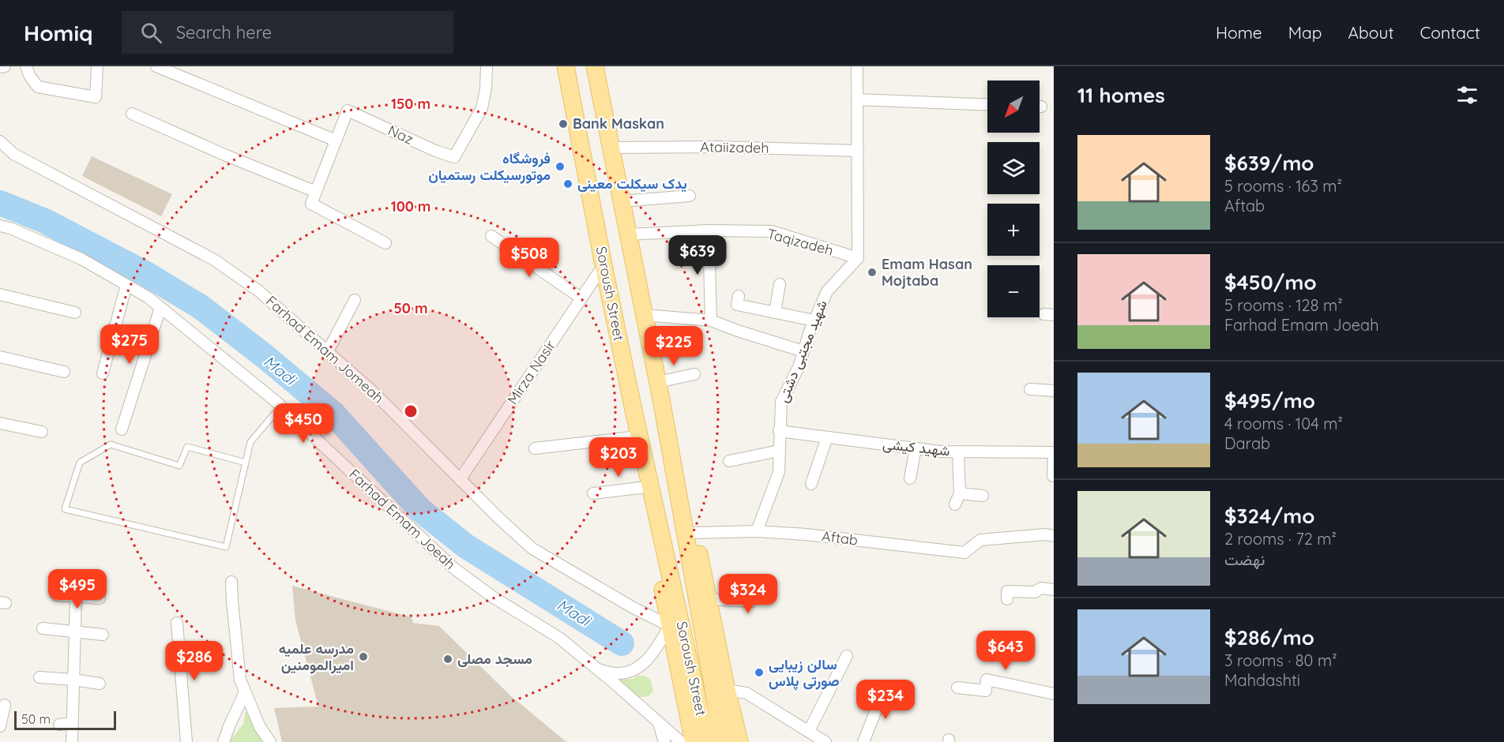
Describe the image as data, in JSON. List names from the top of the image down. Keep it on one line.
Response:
{"streets":{"main road":["Soroush Street"],"street":["Naz","Ataiizadeh","Taqizadeh","Farhad Emam Jomeah","شهید مجتبی دشتی","Mirza Nasir","شهید کیشی","Farhad Emam Joeah","Aftab"]},"crossings":[["Ataiizadeh","Soroush Street"],["Taqizadeh","Soroush Street"],["Taqizadeh","شهید مجتبی دشتی"],["Soroush Street","Mirza Nasir"],["Farhad Emam Jomeah","Mirza Nasir"],["شهید مجتبی دشتی","شهید کیشی"],["شهید مجتبی دشتی","Aftab"]],"water":["Madi"],"places":["Bank Maskan","فروشگاه موتورسیکلت رستمیان","یدک سیکلت معینی","Emam Hasan Mojtaba","مدرسه علمیه امیرالمومنین","مسجد مصلی","سالن زیبایی صورتی پلاس"],"scale_bar":"50 m","north":"bottom left","page":{"header":"Homiq","search":"Search here","nav":["Home","Map","About","Contact"],"heading":"11 homes","map_buttons":["+","−"],"list":[{"name":"$639/mo","note":"5 rooms · 163 m² · Aftab"},{"name":"$450/mo","note":"5 rooms · 128 m² · Farhad Emam Joeah"},{"name":"$495/mo","note":"4 rooms · 104 m² · Darab"},{"name":"$324/mo","note":"2 rooms · 72 m² · نهضت"},{"name":"$286/mo","note":"3 rooms · 80 m² · Mahdashti"}],"price":["$639","$508","$275","$225","$450","$203","$495","$324","$643","$286","$234"],"scale":"50 m"},"rings":["150 m","100 m","50 m"]}
